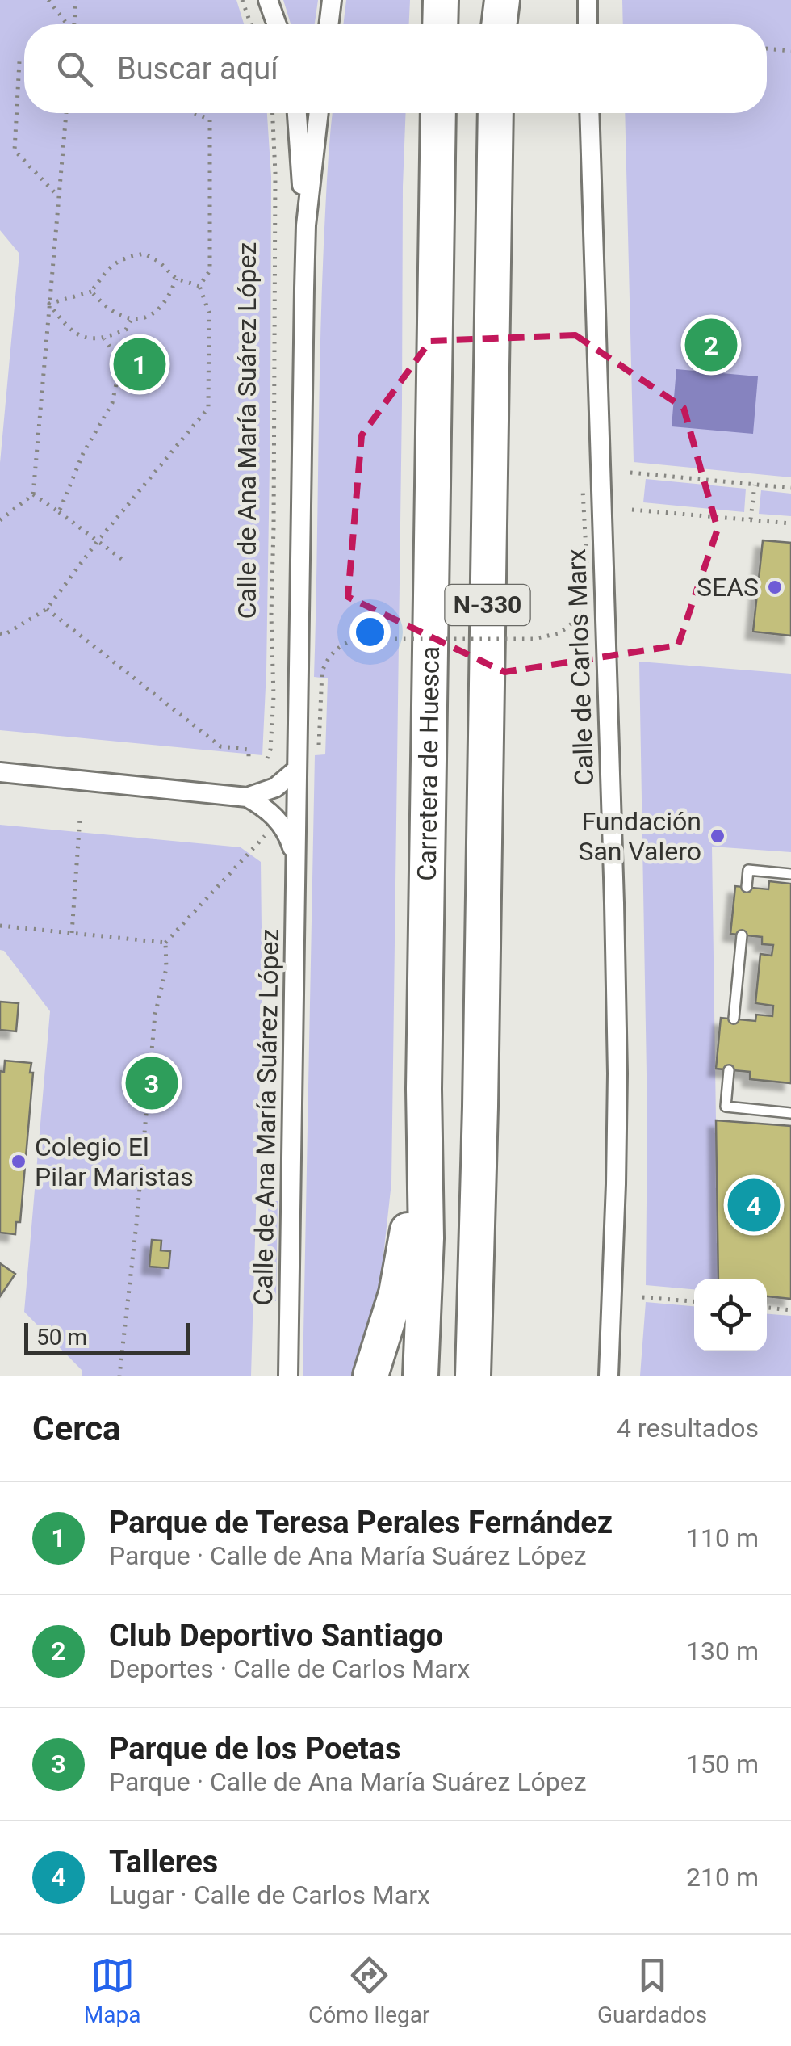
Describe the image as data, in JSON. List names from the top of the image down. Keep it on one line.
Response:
{"streets":{"highway":["N-330","Carretera de Huesca"],"street":["Calle de Ana María Suárez López","Calle de Carlos Marx"]},"places":["SEAS","Fundación San Valero","Colegio El Pilar Maristas"],"scale_bar":"50 m","page":{"search":"Buscar aquí","pins":["2","1","3","4"],"scale":"50 m","heading":["Cerca","4 resultados"],"list":[{"mark":"1","name":"Parque de Teresa Perales Fernández","note":"Parque · Calle de Ana María Suárez López","value":"110 m"},{"mark":"2","name":"Club Deportivo Santiago","note":"Deportes · Calle de Carlos Marx","value":"130 m"},{"mark":"3","name":"Parque de los Poetas","note":"Parque · Calle de Ana María Suárez López","value":"150 m"},{"mark":"4","name":"Talleres","note":"Lugar · Calle de Carlos Marx","value":"210 m"}],"nav":["Mapa","Cómo llegar","Guardados"]}}
